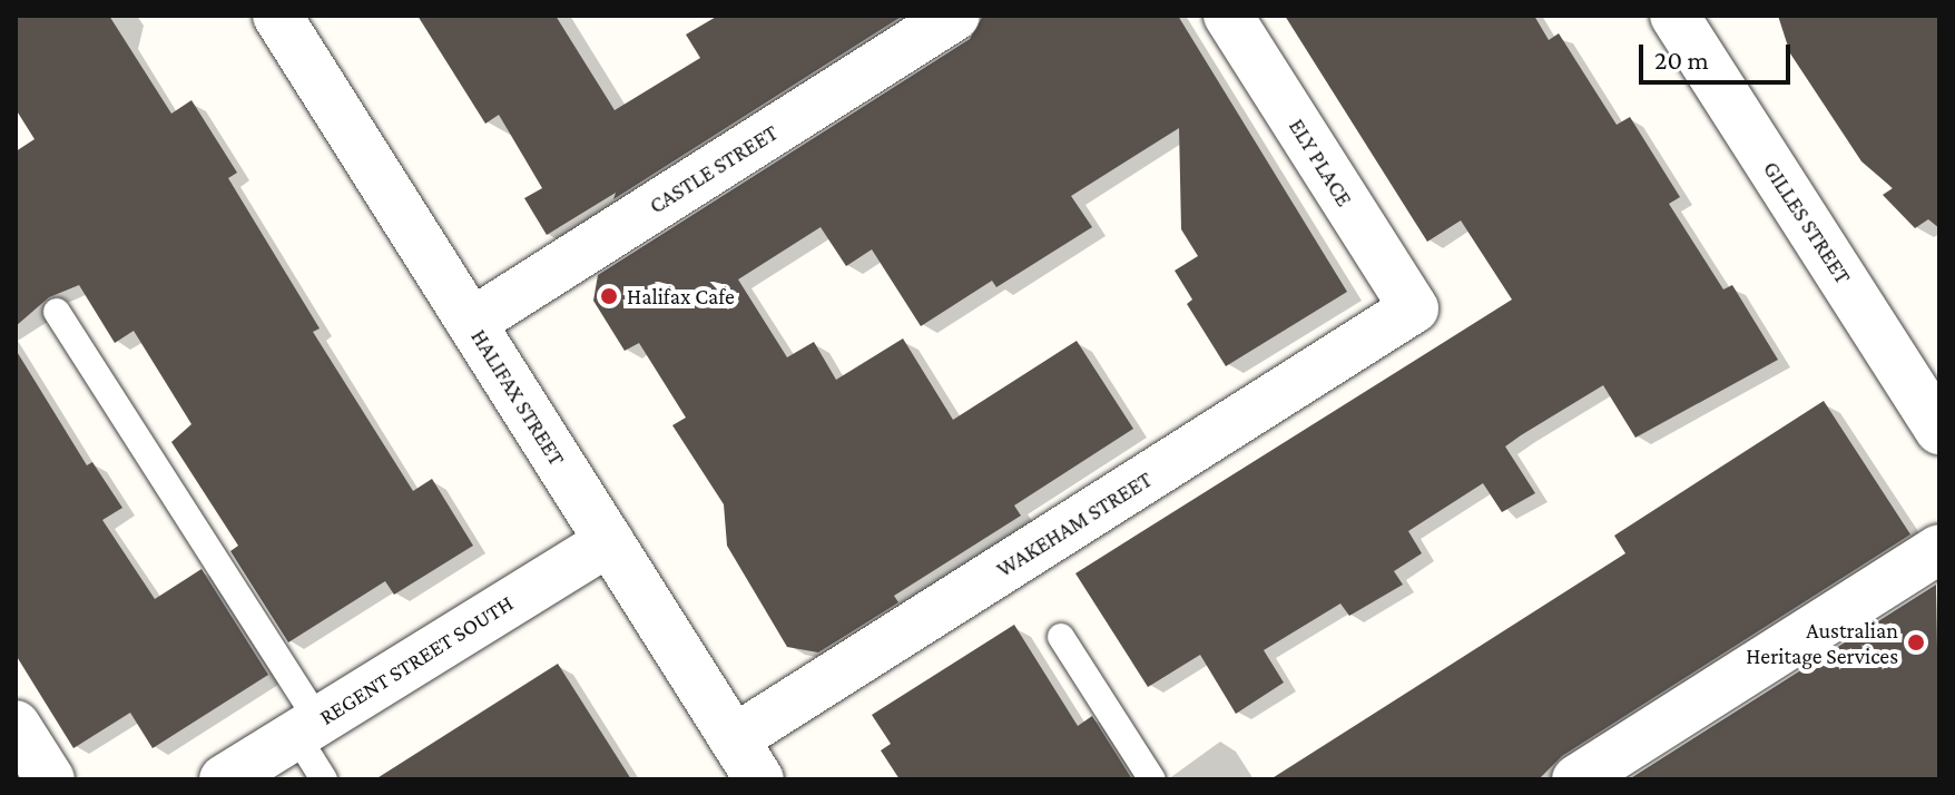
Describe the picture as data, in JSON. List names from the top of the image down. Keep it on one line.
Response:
{"streets":{"street":["ELY PLACE","CASTLE STREET","GILLES STREET","HALIFAX STREET","WAKEHAM STREET","REGENT STREET SOUTH"]},"crossings":[["ELY PLACE","WAKEHAM STREET"],["CASTLE STREET","HALIFAX STREET"],["HALIFAX STREET","WAKEHAM STREET"],["HALIFAX STREET","REGENT STREET SOUTH"]],"places":["Halifax Cafe","Australian Heritage Services"],"scale_bar":"20 m"}
